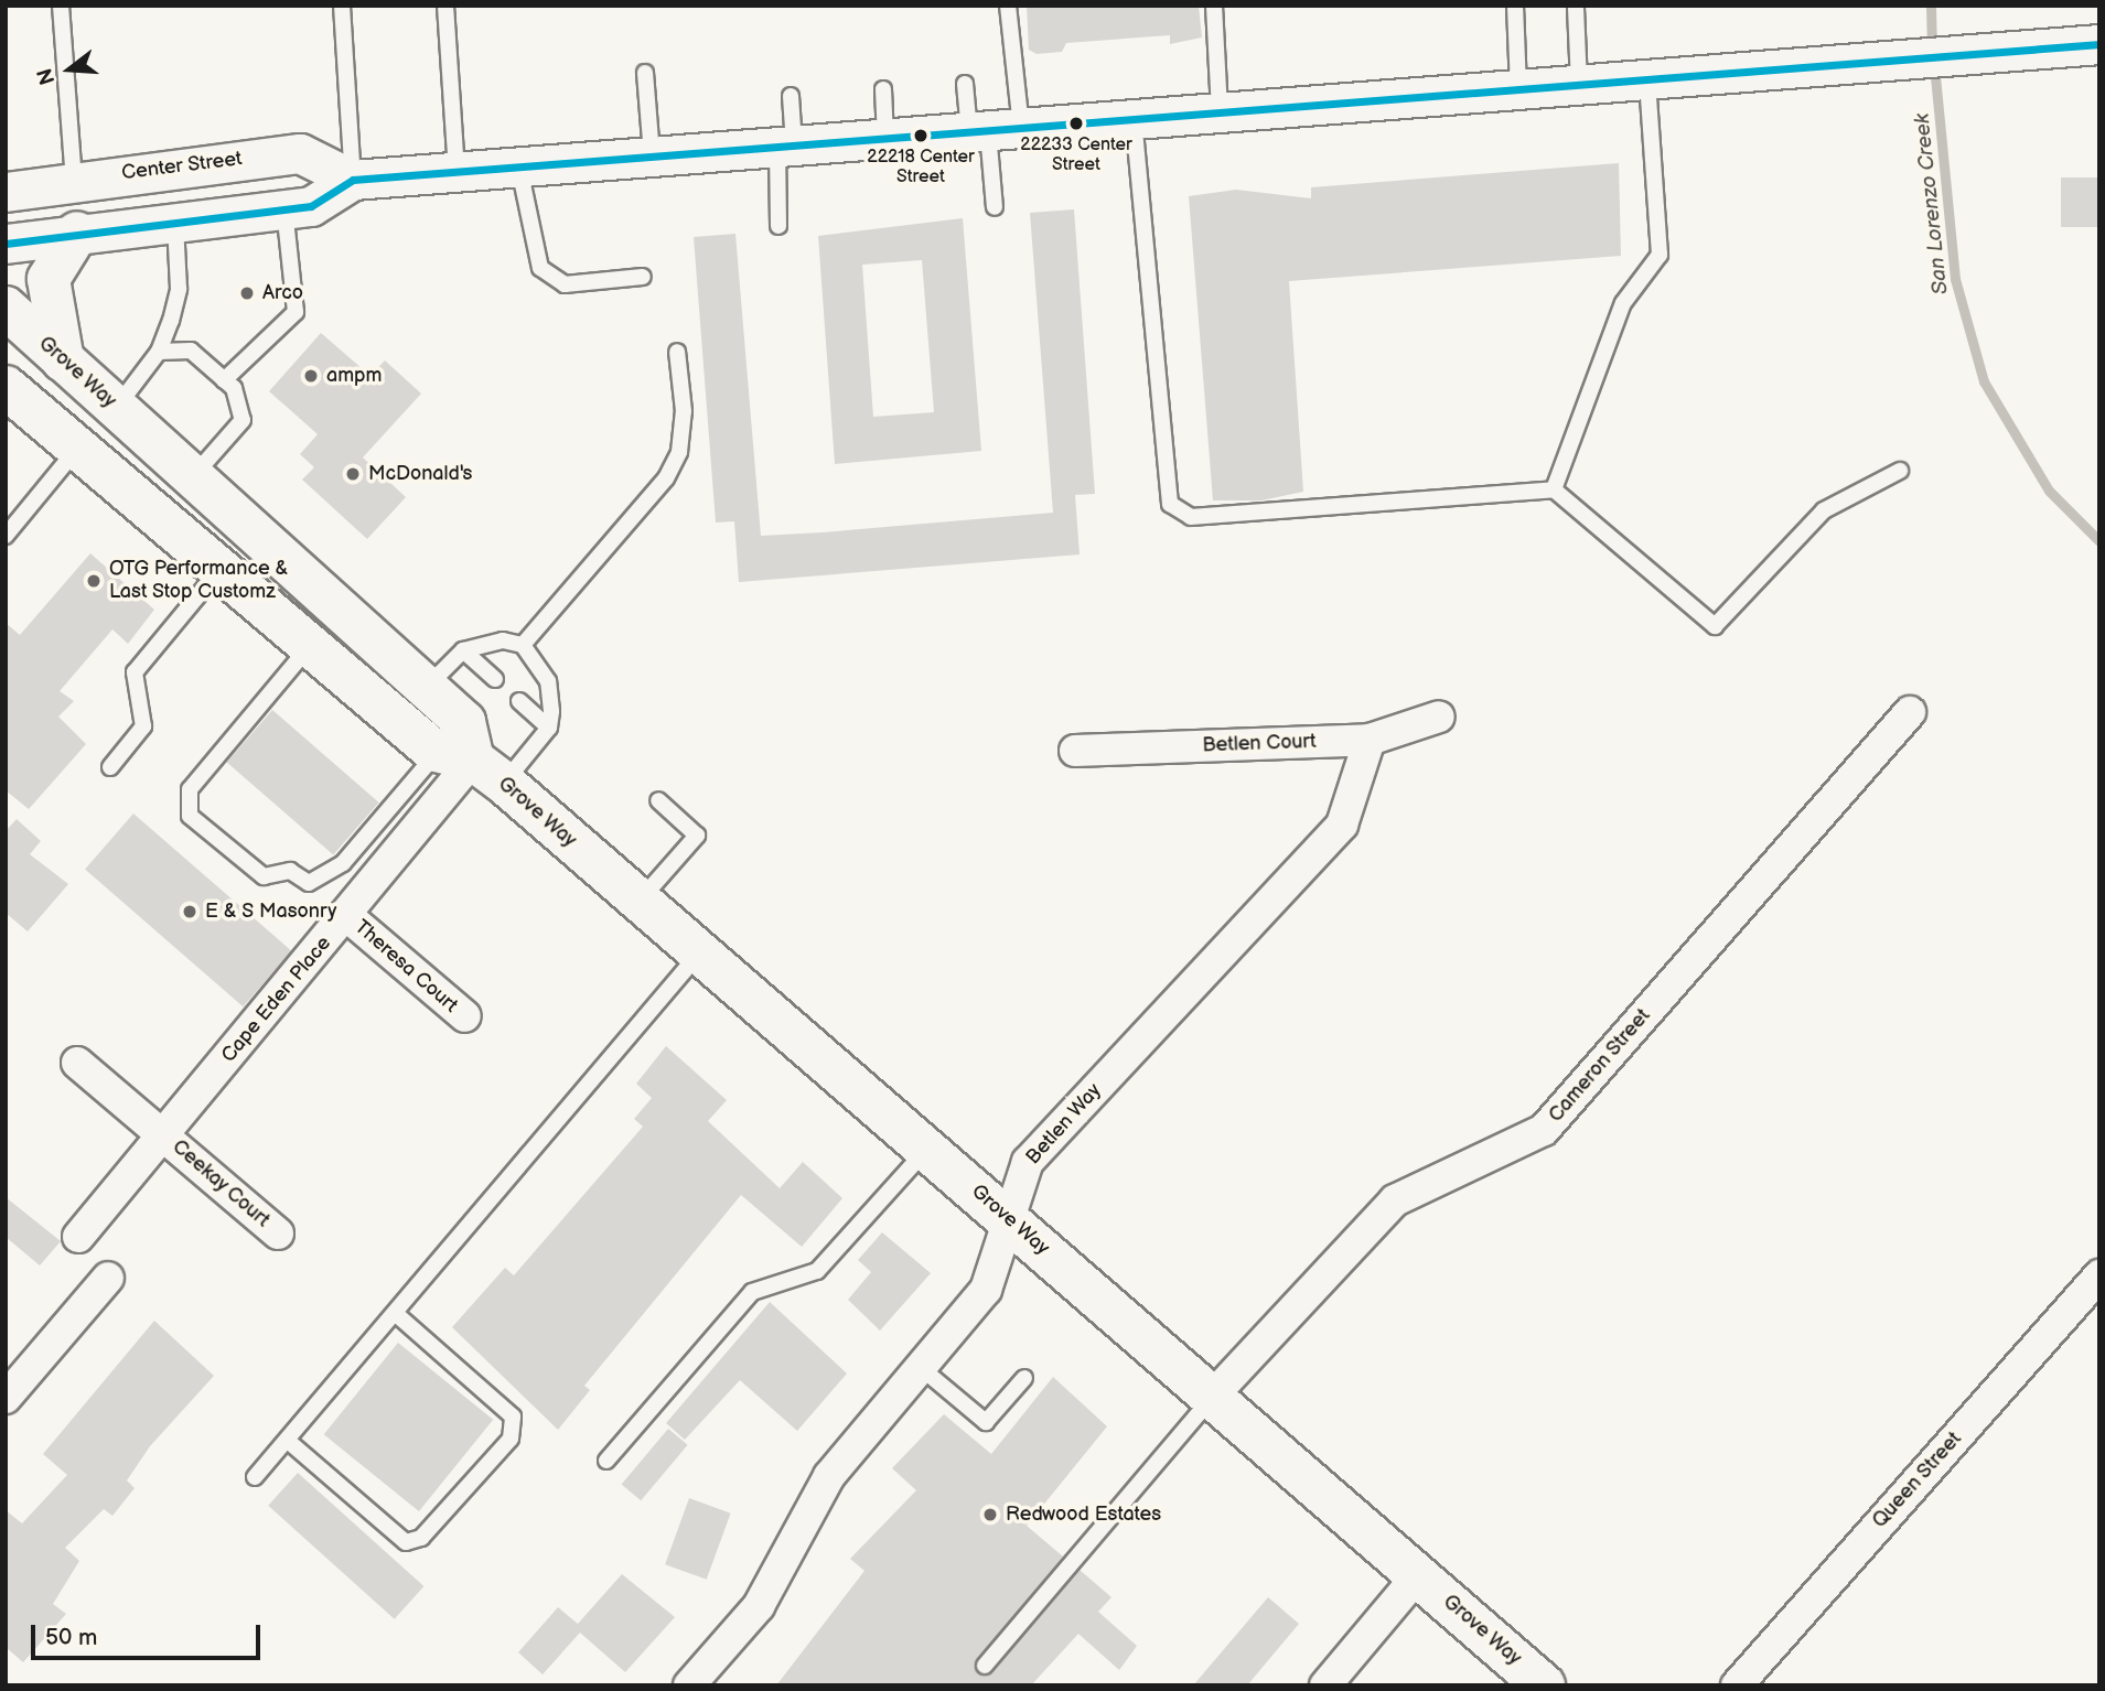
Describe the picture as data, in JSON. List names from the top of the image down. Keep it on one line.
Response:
{"streets":{"main road":["Grove Way"],"street":["Center Street","Betlen Court","Theresa Court","Cape Eden Place","Cameron Street","Betlen Way","Ceekay Court","Queen Street"]},"crossings":[["Grove Way","Cape Eden Place"],["Grove Way","Cameron Street"],["Grove Way","Betlen Way"],["Betlen Court","Betlen Way"],["Theresa Court","Cape Eden Place"],["Cape Eden Place","Ceekay Court"]],"water":["San Lorenzo Creek"],"places":["22233 Center Street","22218 Center Street","Arco","ampm","McDonald's","OTG Performance & Last Stop Customz","E & S Masonry","Redwood Estates"],"scale_bar":"50 m","north":"left"}
